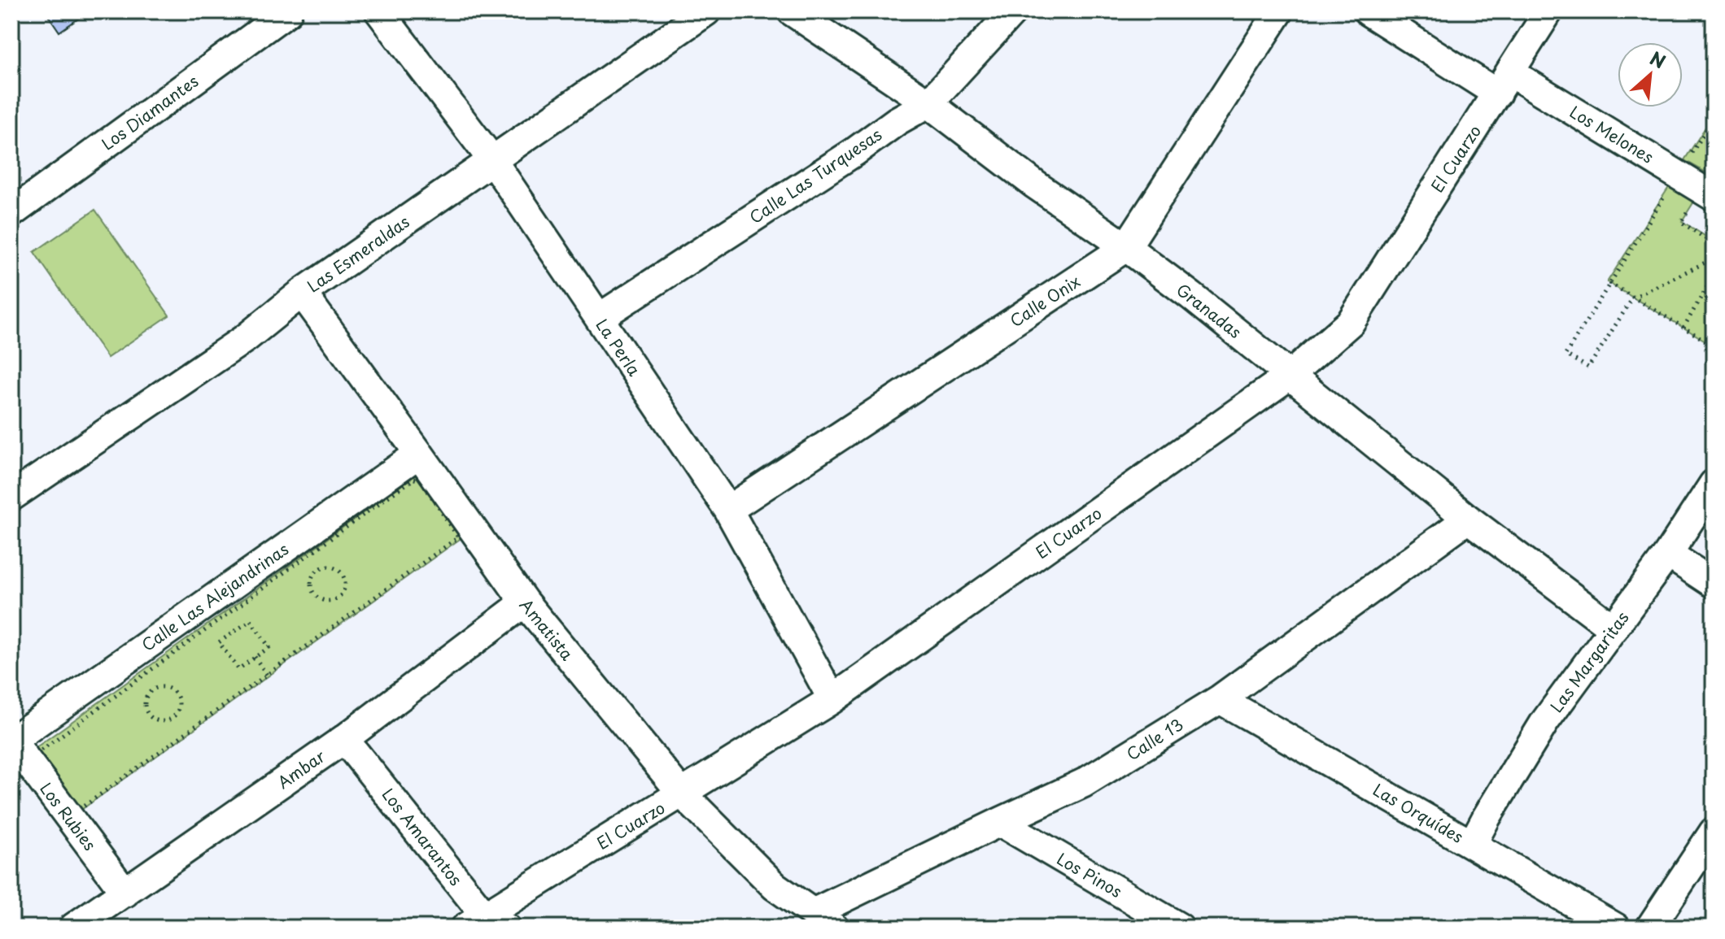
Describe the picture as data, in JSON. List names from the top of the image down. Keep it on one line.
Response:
{"streets":{"street":["Los Diamantes","Los Melones","El Cuarzo","Calle Las Turquesas","Las Esmeraldas","Calle Onix","Granadas","La Perla","Calle Las Alejandrinas","Amatista","Las Margaritas","Calle 13","Ambar","Las Orquídes","Los Rubies","Los Amarantos","Los Pinos"]},"crossings":[["Los Melones","El Cuarzo"],["El Cuarzo","Granadas"],["El Cuarzo","La Perla"],["El Cuarzo","Amatista"],["El Cuarzo","Los Amarantos"],["Calle Las Turquesas","Granadas"],["Calle Las Turquesas","La Perla"],["Las Esmeraldas","La Perla"],["Las Esmeraldas","Amatista"],["Calle Onix","Granadas"],["Calle Onix","La Perla"],["Granadas","Las Margaritas"],["Granadas","Calle 13"],["Calle Las Alejandrinas","Amatista"],["Calle Las Alejandrinas","Los Rubies"],["Amatista","Calle 13"],["Amatista","Ambar"],["Las Margaritas","Las Orquídes"],["Calle 13","Las Orquídes"],["Calle 13","Los Pinos"],["Ambar","Los Rubies"],["Ambar","Los Amarantos"]],"north":"top right"}
